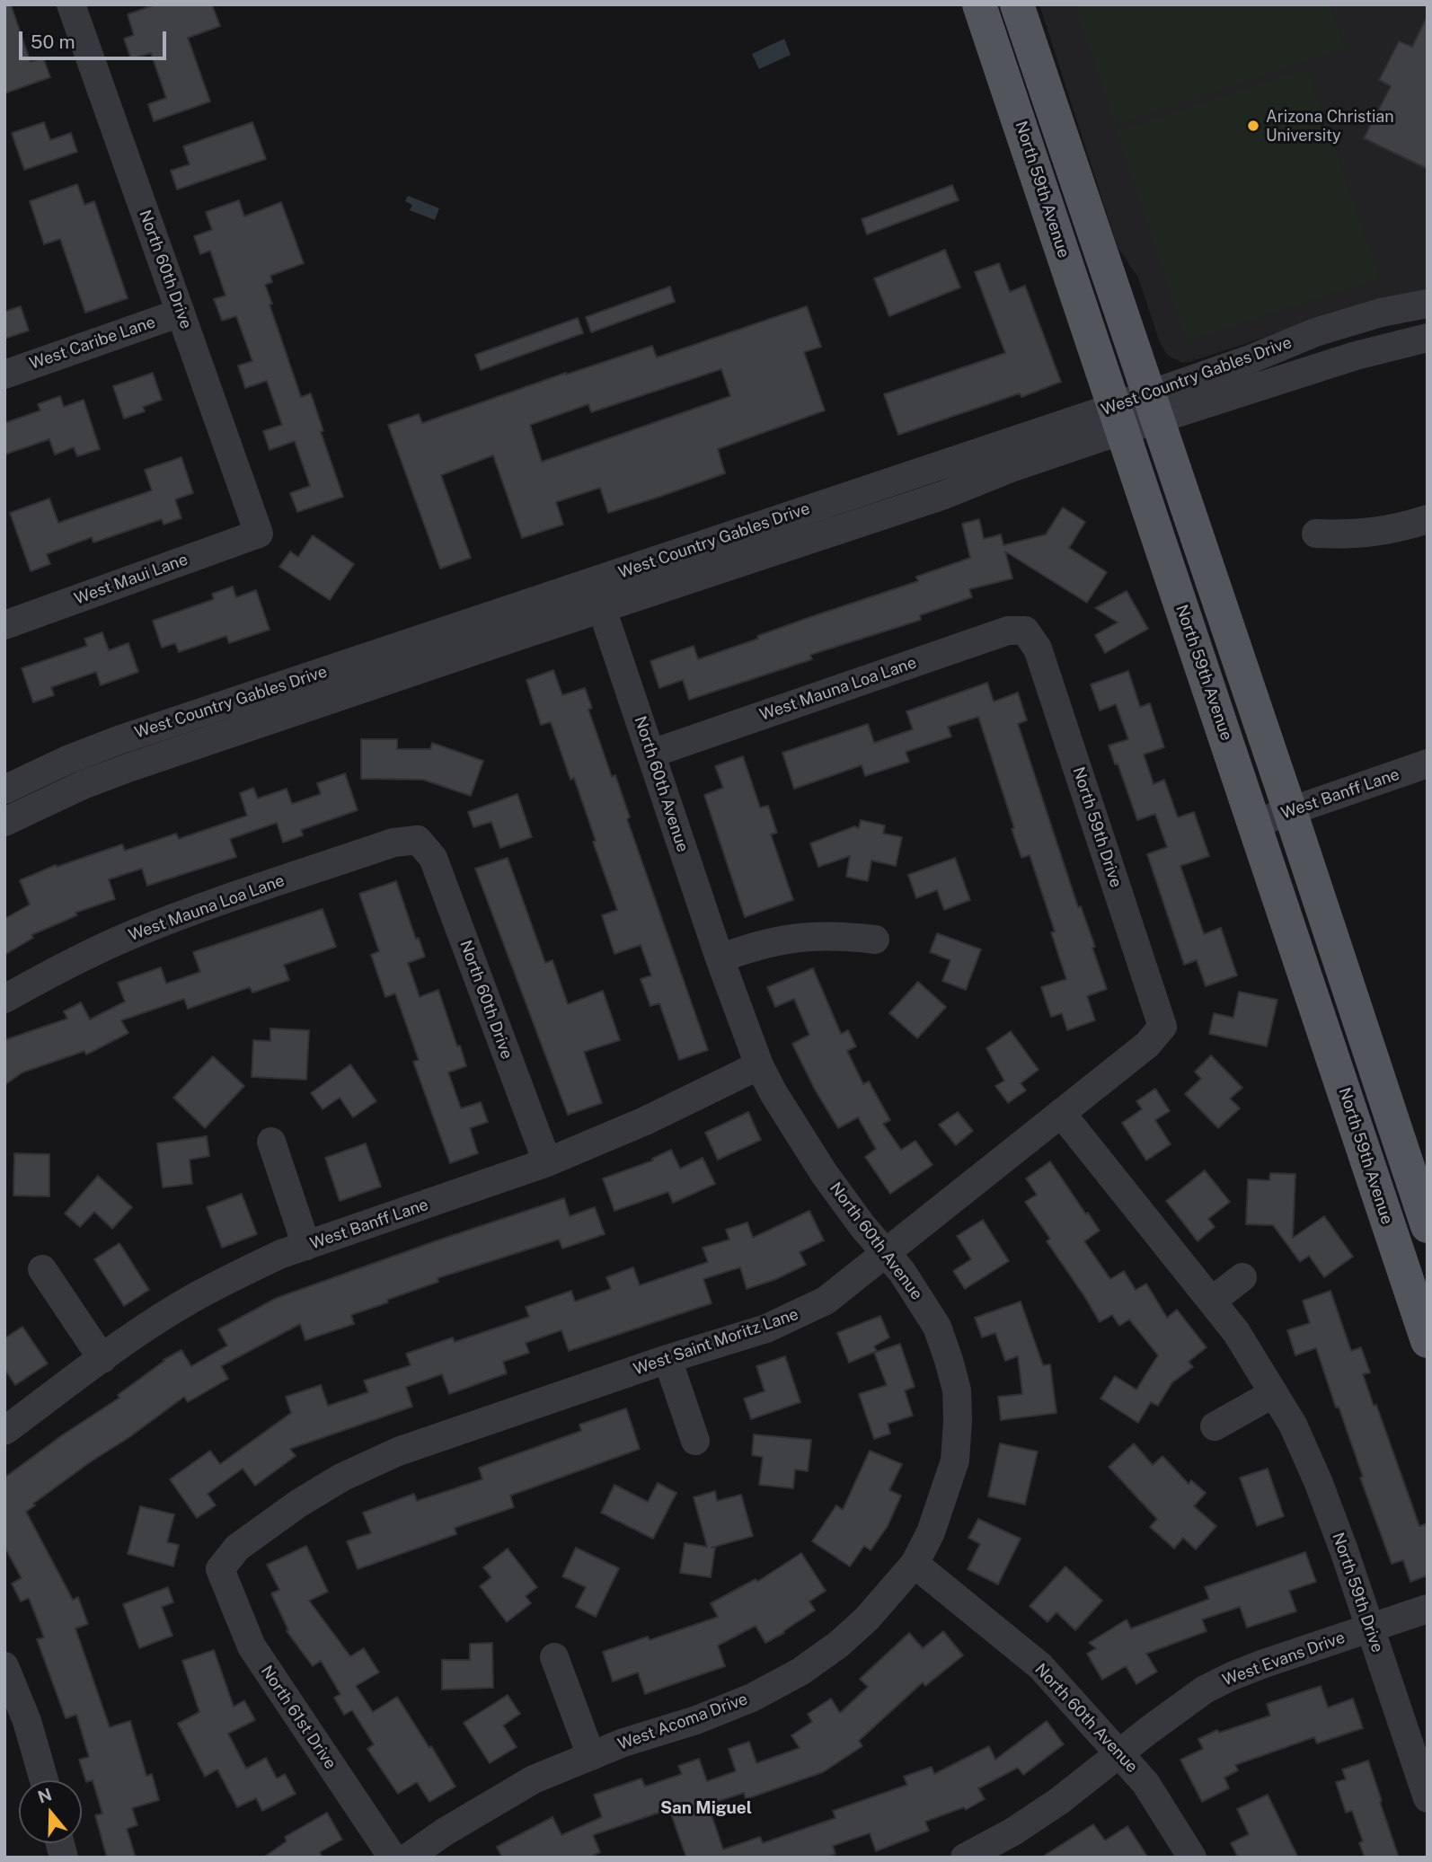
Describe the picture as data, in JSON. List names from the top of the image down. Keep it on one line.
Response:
{"streets":{"main road":["North 59th Avenue"],"street":["North 60th Drive","West Caribe Lane","West Country Gables Drive","West Maui Lane","West Mauna Loa Lane","North 60th Avenue","West Banff Lane","North 59th Drive","West Saint Moritz Lane","West Evans Drive","North 61st Drive","West Acoma Drive"]},"crossings":[["North 59th Avenue","West Country Gables Drive"],["North 59th Avenue","West Banff Lane"],["North 60th Drive","West Caribe Lane"],["North 60th Drive","West Maui Lane"],["North 60th Drive","West Mauna Loa Lane"],["North 60th Drive","West Banff Lane"],["West Country Gables Drive","North 60th Avenue"],["West Mauna Loa Lane","North 60th Avenue"],["West Mauna Loa Lane","North 59th Drive"],["North 60th Avenue","West Banff Lane"],["North 60th Avenue","West Saint Moritz Lane"],["North 60th Avenue","West Evans Drive"],["North 60th Avenue","West Acoma Drive"],["North 59th Drive","West Saint Moritz Lane"],["North 59th Drive","West Evans Drive"],["West Saint Moritz Lane","North 61st Drive"]],"districts":["San Miguel"],"places":["Arizona Christian University"],"scale_bar":"50 m","north":"top"}
